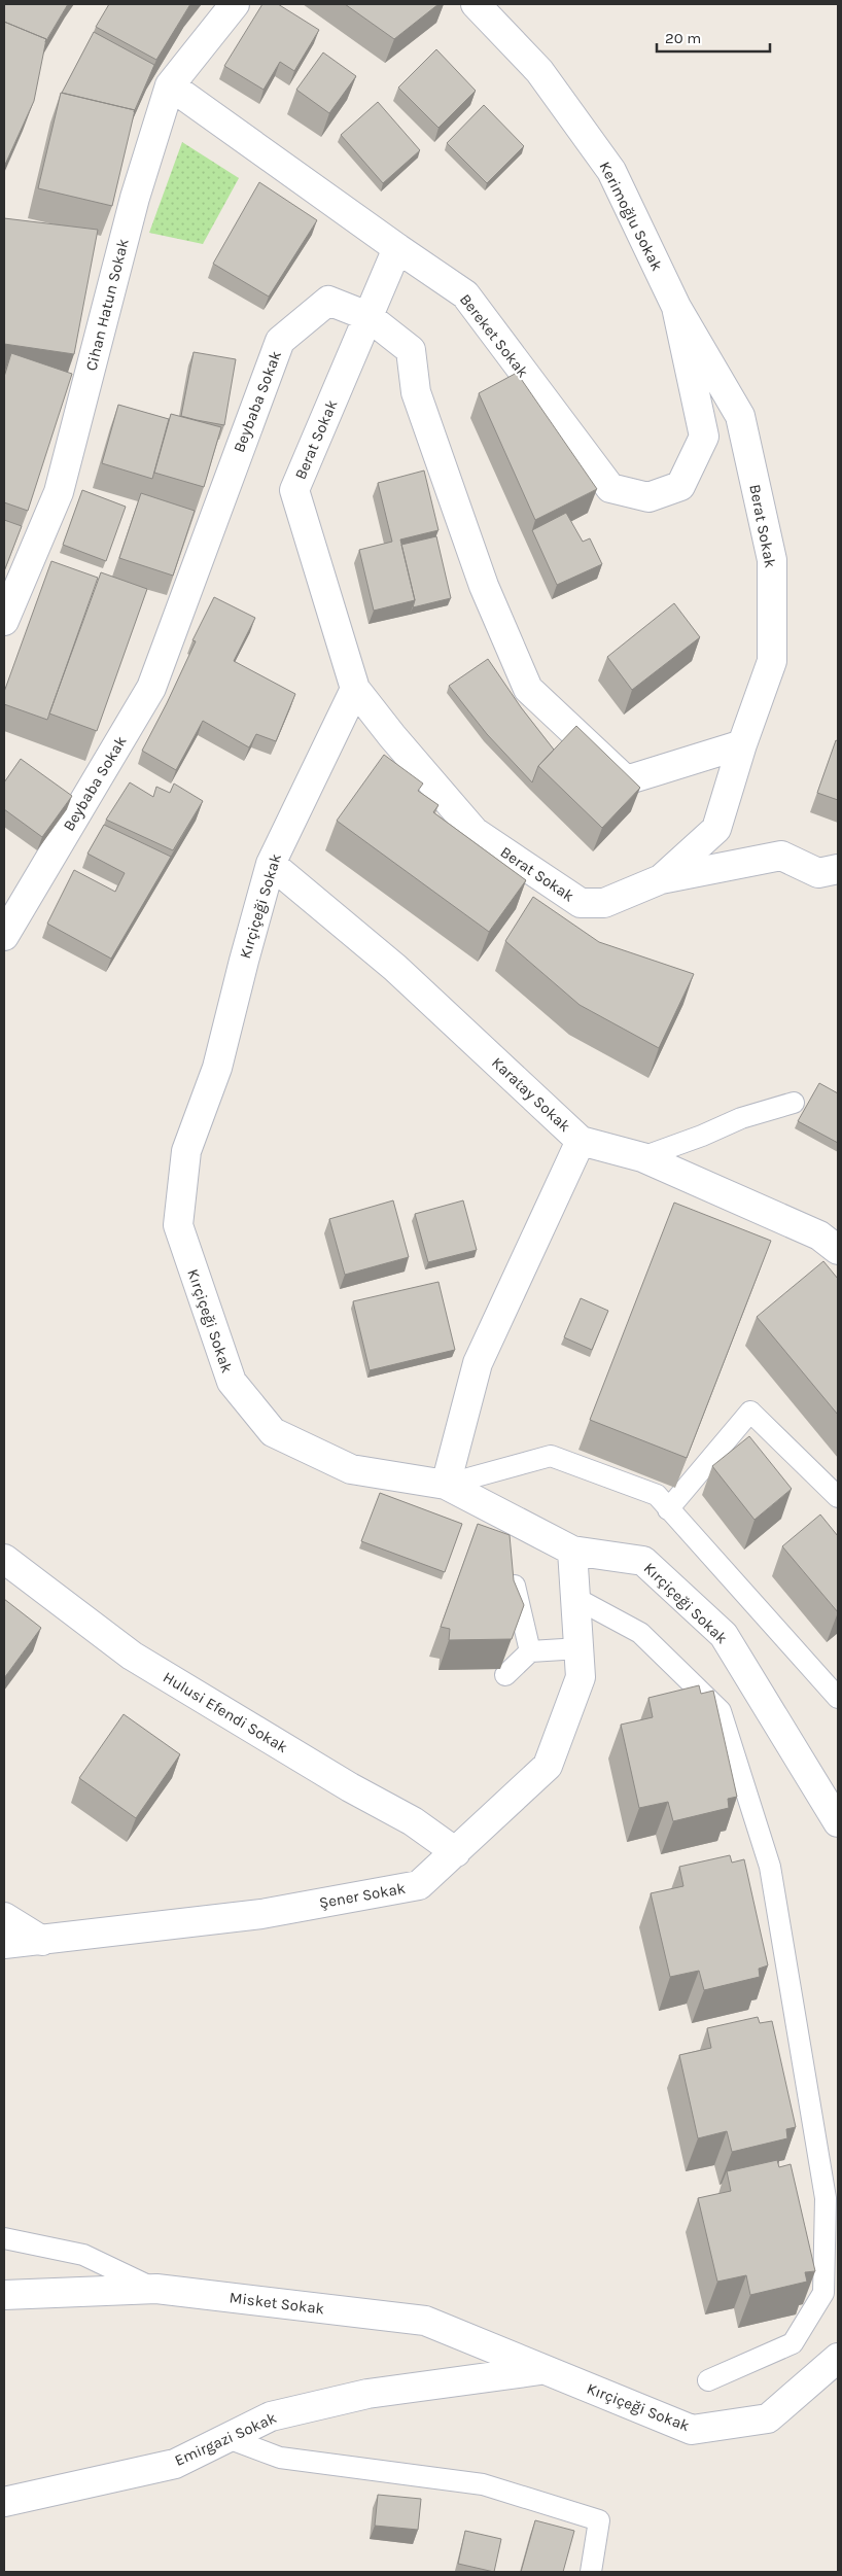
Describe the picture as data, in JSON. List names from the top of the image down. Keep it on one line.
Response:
{"streets":{"street":["Kerimoğlu Sokak","Cihan Hatun Sokak","Bereket Sokak","Beybaba Sokak","Berat Sokak","Kırçiçeği Sokak","Karatay Sokak","Hulusi Efendi Sokak","Şener Sokak","Misket Sokak","Emirgazi Sokak"]},"crossings":[["Kerimoğlu Sokak","Bereket Sokak"],["Kerimoğlu Sokak","Berat Sokak"],["Cihan Hatun Sokak","Bereket Sokak"],["Bereket Sokak","Berat Sokak"],["Beybaba Sokak","Berat Sokak"],["Berat Sokak","Kırçiçeği Sokak"],["Kırçiçeği Sokak","Karatay Sokak"],["Kırçiçeği Sokak","Şener Sokak"],["Kırçiçeği Sokak","Misket Sokak"],["Kırçiçeği Sokak","Emirgazi Sokak"],["Hulusi Efendi Sokak","Şener Sokak"],["Misket Sokak","Emirgazi Sokak"]],"scale_bar":"20 m"}
